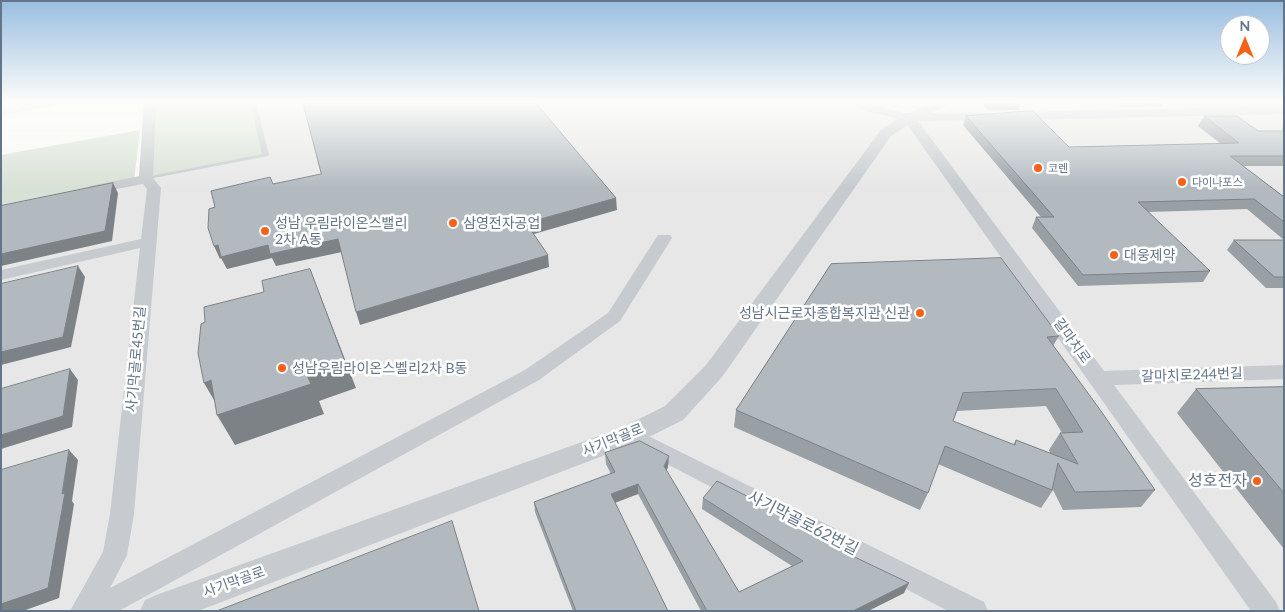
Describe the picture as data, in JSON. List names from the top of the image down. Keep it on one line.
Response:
{"streets":{"street":["갈마치로","사기막골로45번길","갈마치로244번길","사기막골로","사기막골로62번길"]},"crossings":[["갈마치로","갈마치로244번길"],["사기막골로","사기막골로62번길"]],"places":["코렌","다이나포스","삼영전자공업","성남 우림라이온스밸리 2차 A동","대웅제약","성남시근로자종합복지관 신관","성남우림라이온스벨리2차 B동","성호전자"],"north":"top"}
